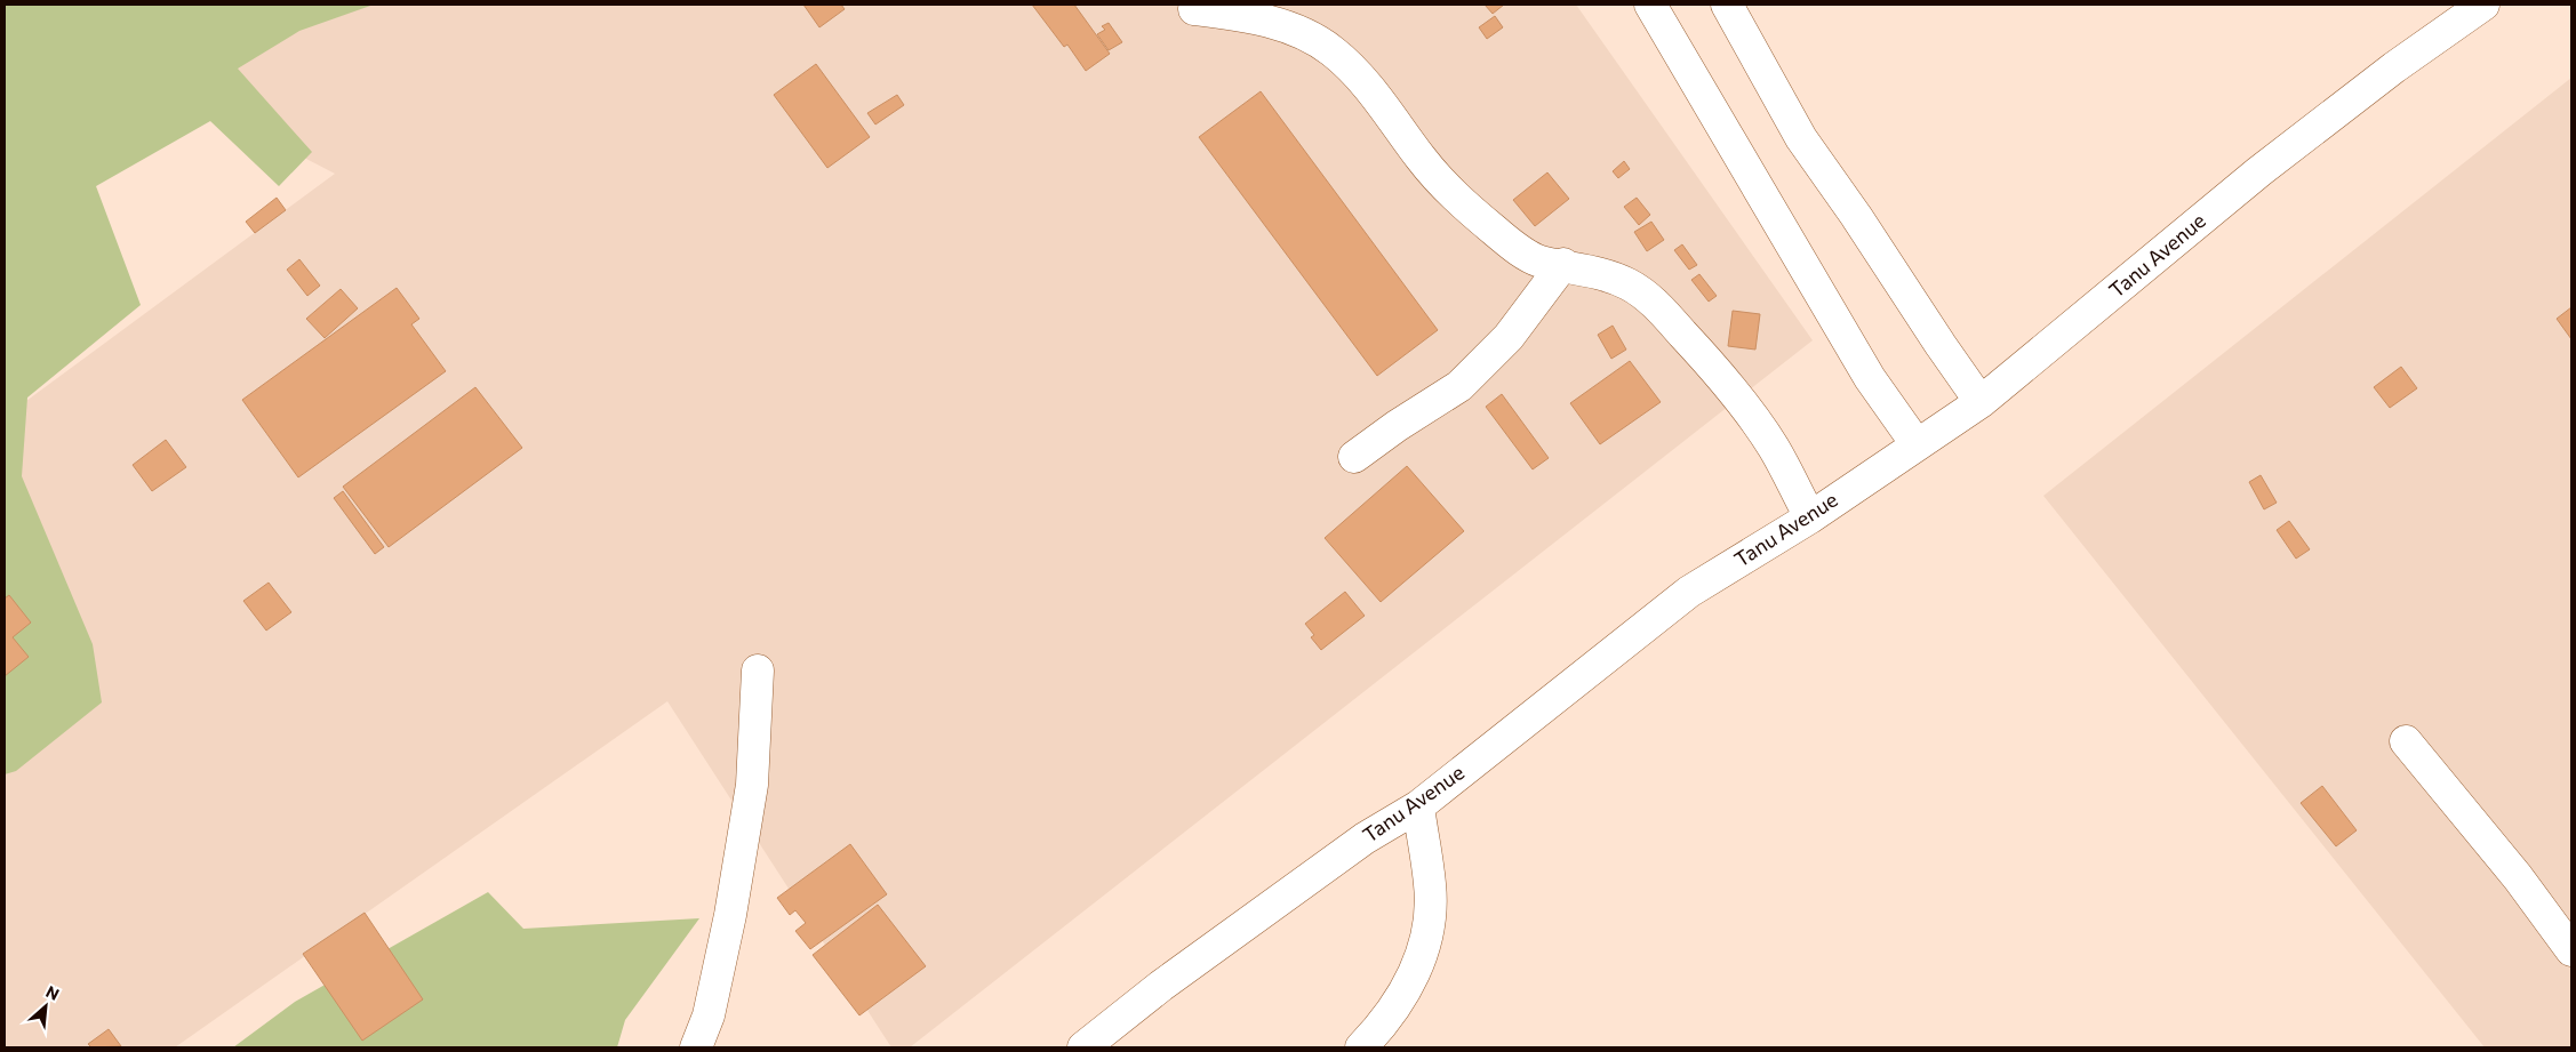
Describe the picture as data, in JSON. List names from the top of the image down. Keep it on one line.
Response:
{"streets":{"street":["Tanu Avenue"]},"north":"top right"}
